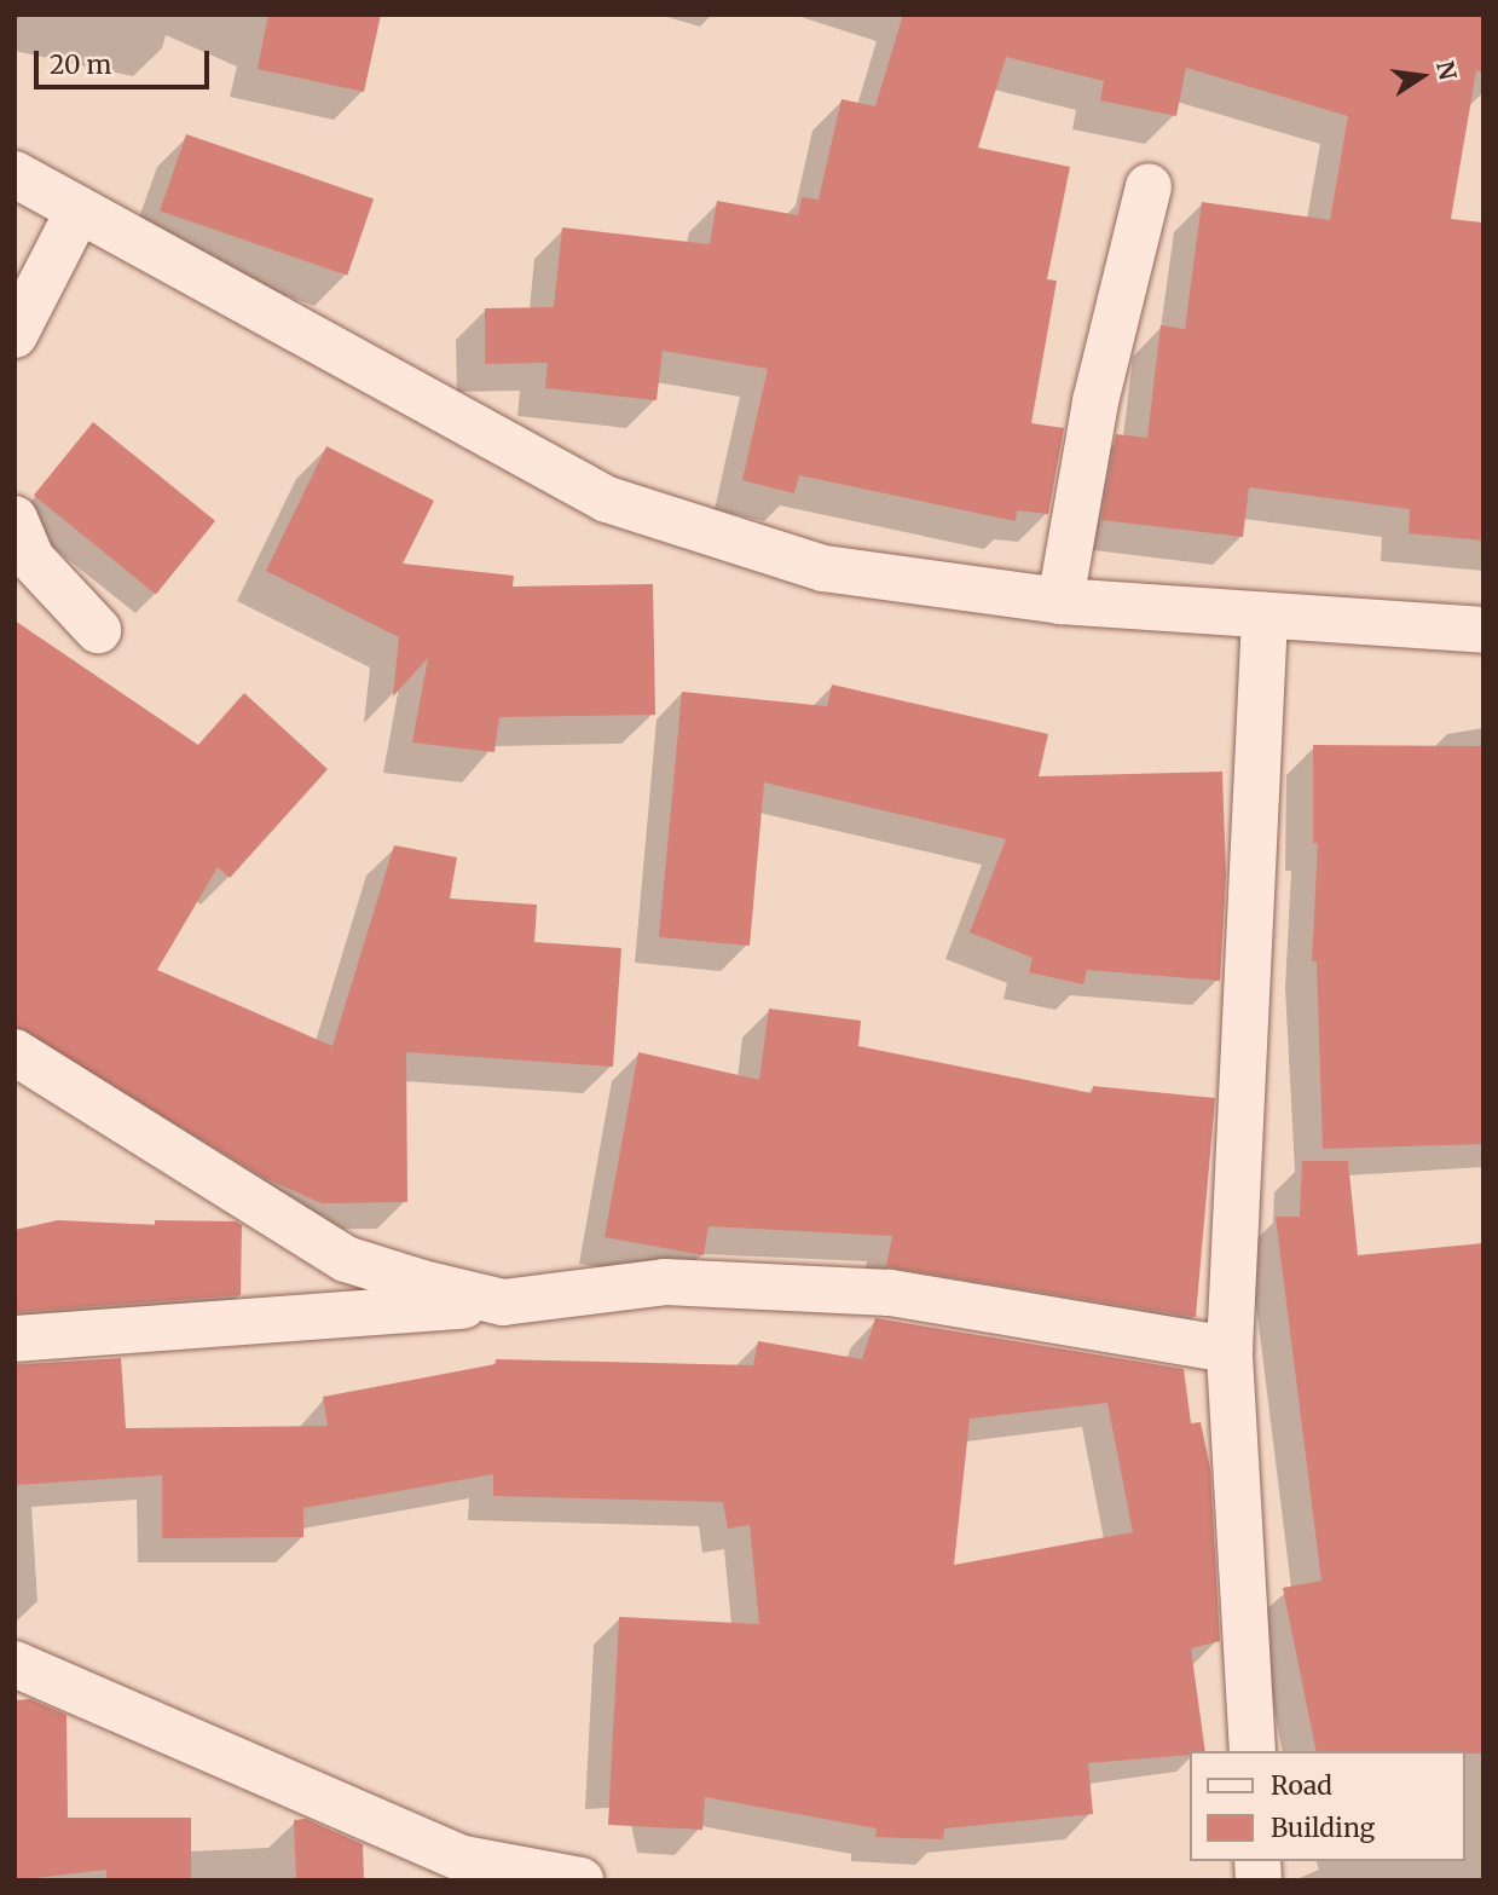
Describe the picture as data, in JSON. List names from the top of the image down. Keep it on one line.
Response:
{"legend":["Road","Building"],"scale_bar":"20 m","north":"right"}
